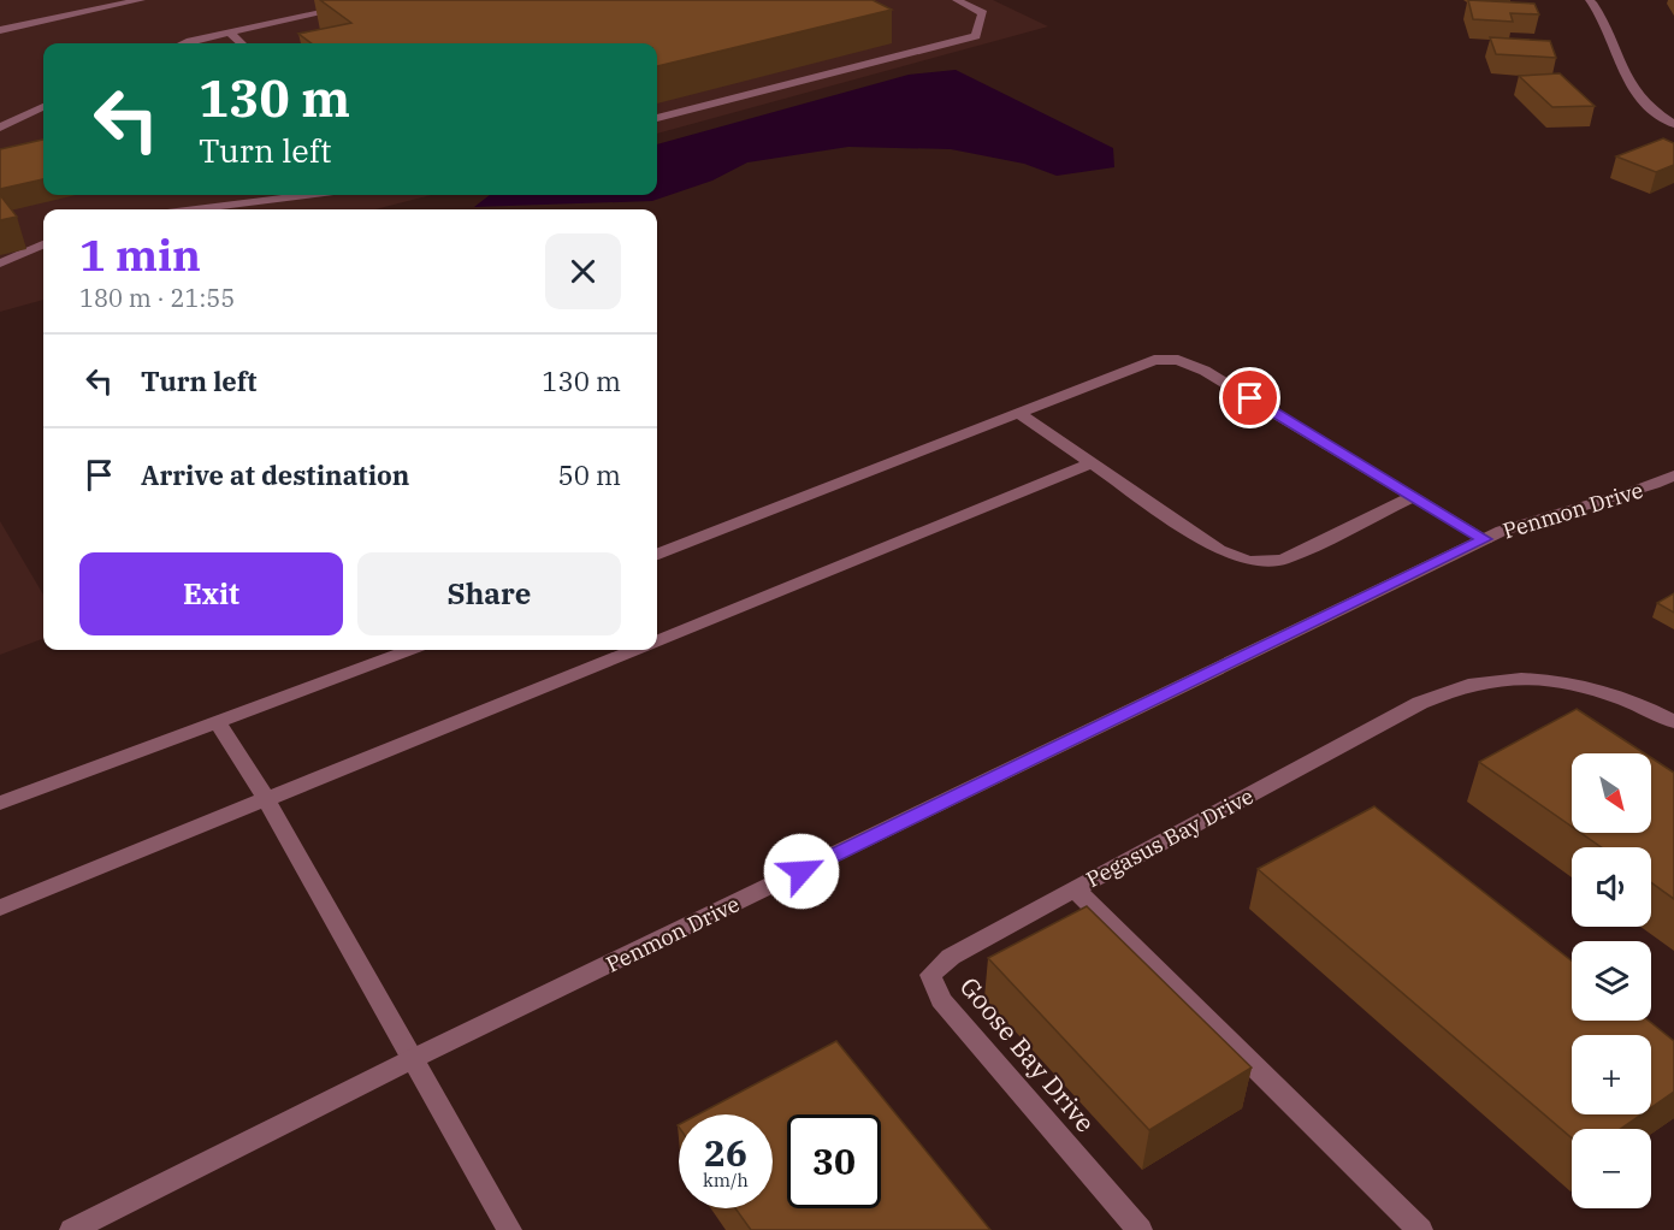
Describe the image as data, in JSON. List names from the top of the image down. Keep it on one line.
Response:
{"streets":{"street":["Penmon Drive","Pegasus Bay Drive","Goose Bay Drive"]},"crossings":[["Pegasus Bay Drive","Goose Bay Drive"]],"north":"bottom right","page":{"turn":["130 m","Turn left"],"heading":["1 min","180 m · 21:55"],"list":[{"name":"Turn left","value":"130 m"},{"name":"Arrive at destination","value":"50 m"}],"buttons":["Exit","Share"],"map_buttons":["+","−"],"speed":"26 km/h","limit":"30"}}
